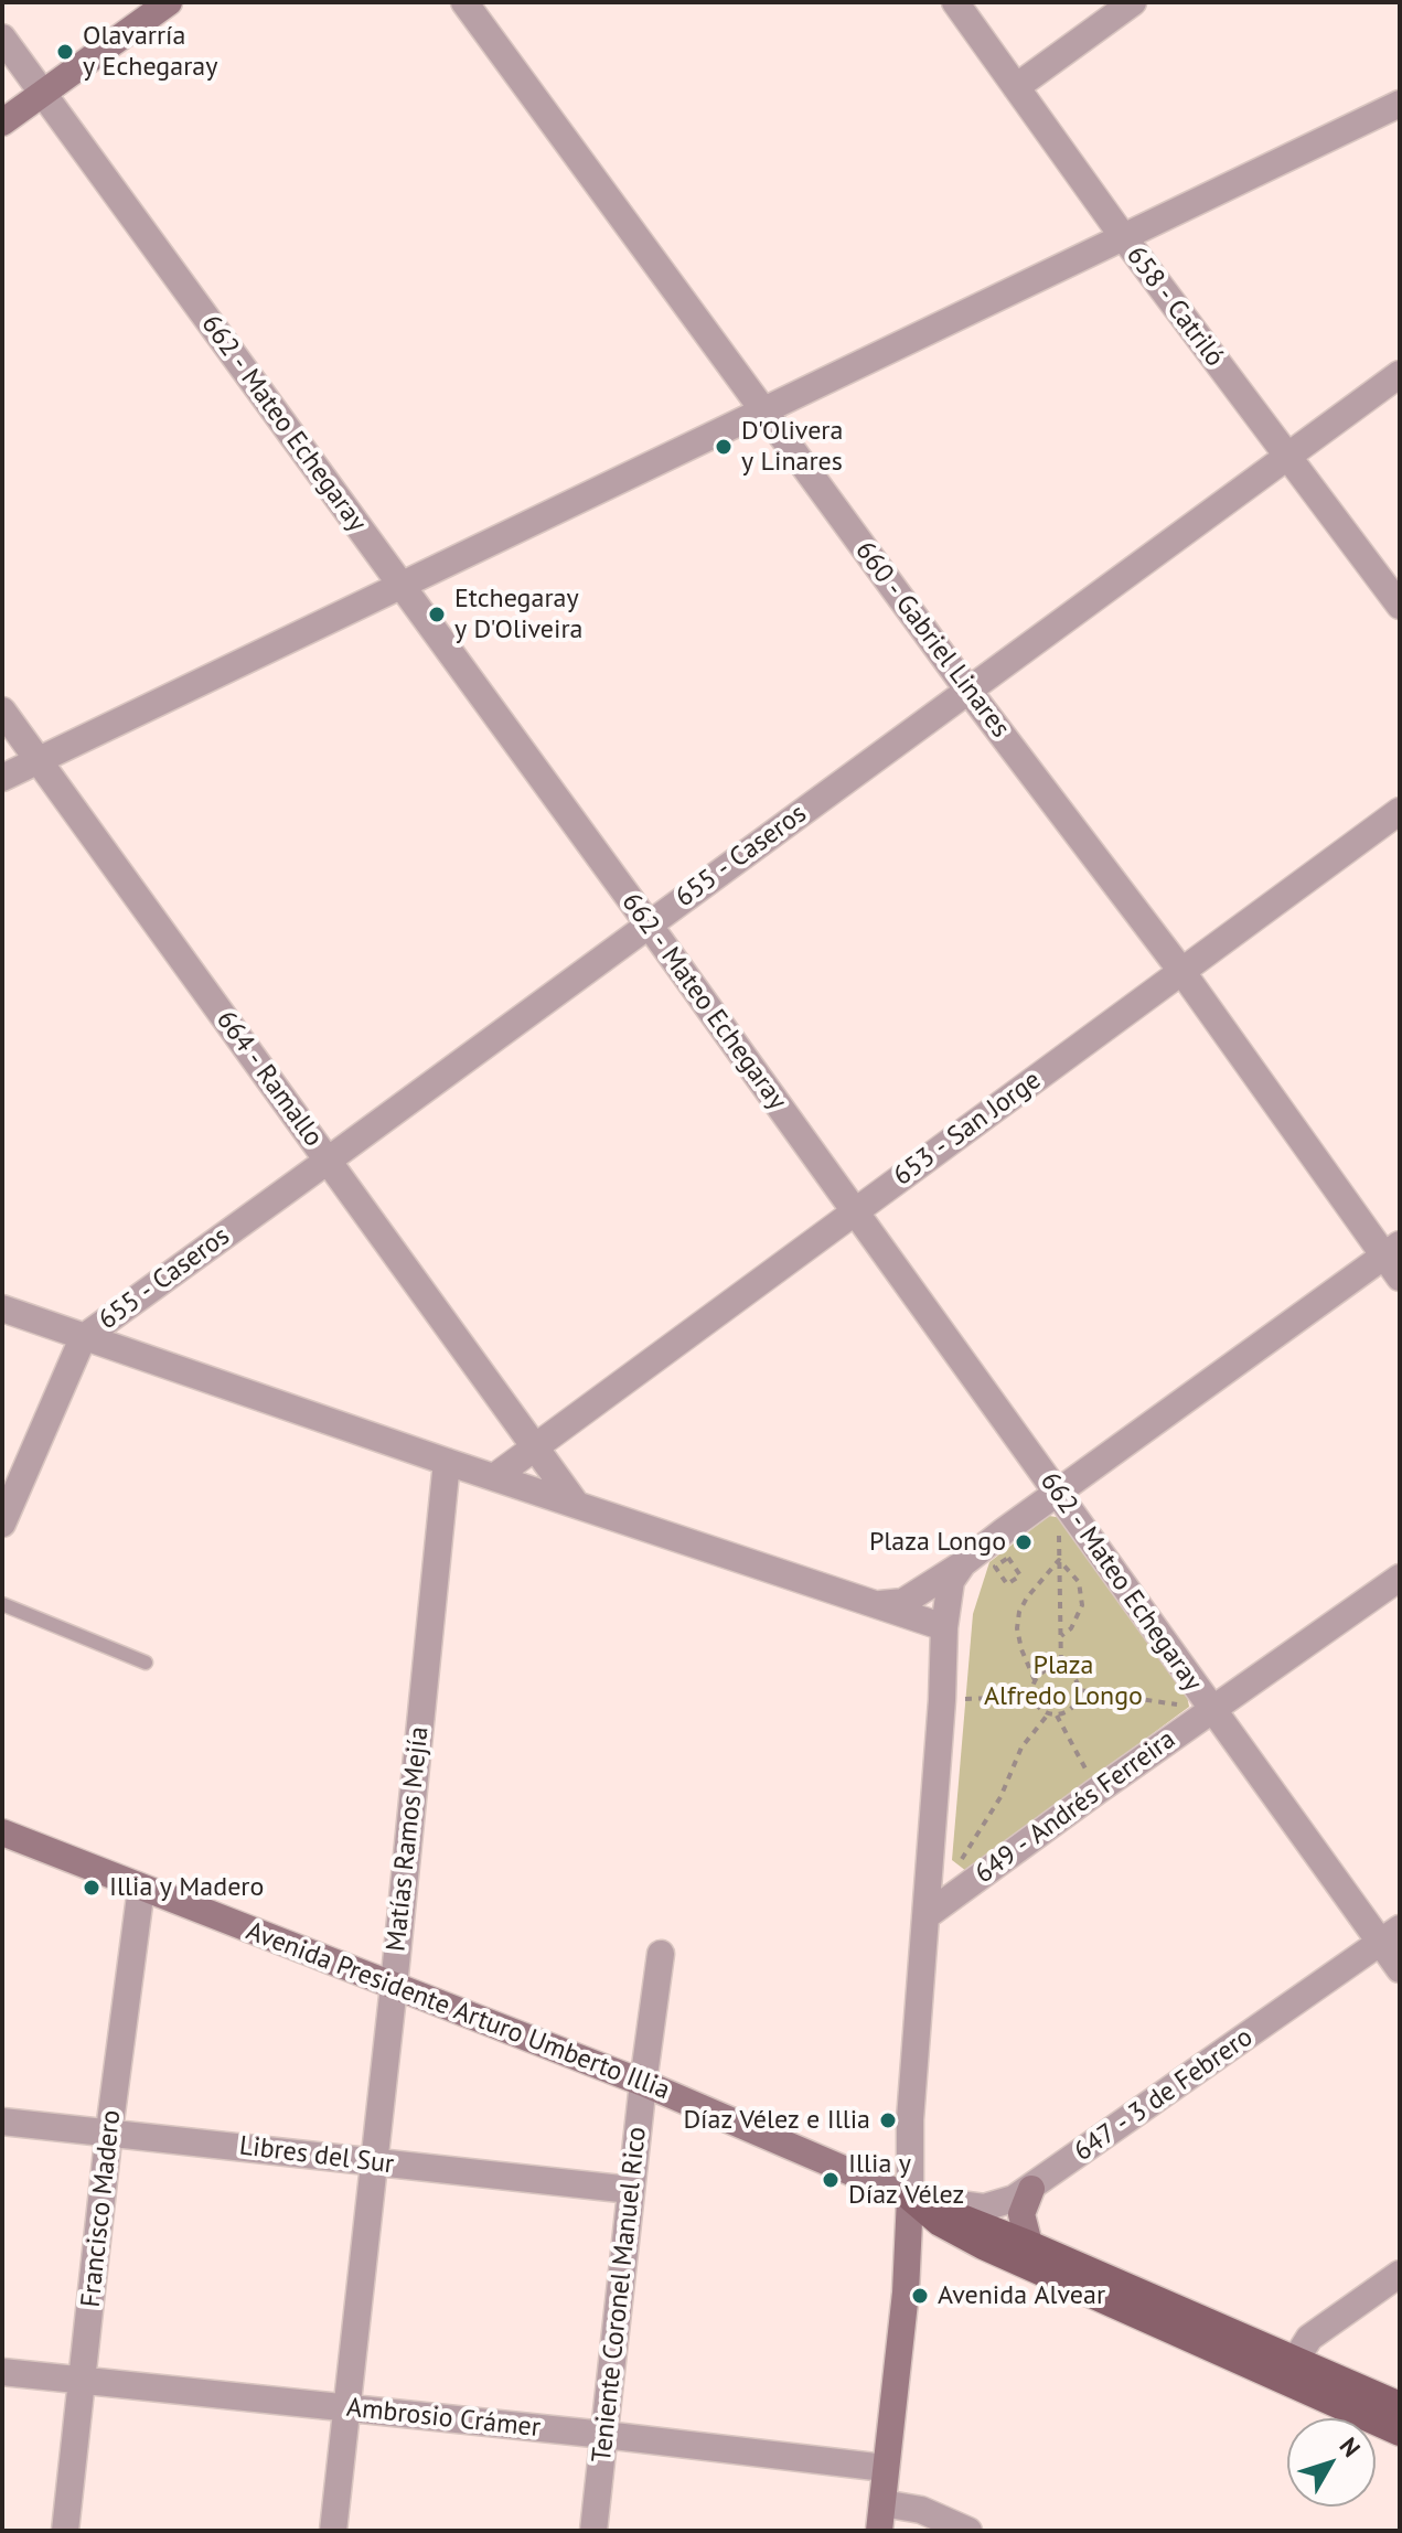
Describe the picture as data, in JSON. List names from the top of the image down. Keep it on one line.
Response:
{"streets":{"main road":["Avenida Presidente Arturo Umberto Illia"],"street":["658 - Catriló","662 - Mateo Echegaray","660 - Gabriel Linares","655 - Caseros","664 - Ramallo","653 - San Jorge","649 - Andrés Ferreira","Matías Ramos Mejía","647 - 3 de Febrero","Libres del Sur","Francisco Madero","Teniente Coronel Manuel Rico","Ambrosio Crámer"]},"crossings":[["658 - Catriló","655 - Caseros"],["662 - Mateo Echegaray","655 - Caseros"],["662 - Mateo Echegaray","653 - San Jorge"],["662 - Mateo Echegaray","649 - Andrés Ferreira"],["662 - Mateo Echegaray","647 - 3 de Febrero"],["660 - Gabriel Linares","655 - Caseros"],["660 - Gabriel Linares","653 - San Jorge"],["655 - Caseros","664 - Ramallo"],["664 - Ramallo","653 - San Jorge"],["Matías Ramos Mejía","Avenida Presidente Arturo Umberto Illia"],["Matías Ramos Mejía","Libres del Sur"],["Matías Ramos Mejía","Ambrosio Crámer"],["Avenida Presidente Arturo Umberto Illia","647 - 3 de Febrero"],["Avenida Presidente Arturo Umberto Illia","Francisco Madero"],["Avenida Presidente Arturo Umberto Illia","Teniente Coronel Manuel Rico"],["Libres del Sur","Francisco Madero"],["Libres del Sur","Teniente Coronel Manuel Rico"],["Francisco Madero","Ambrosio Crámer"],["Teniente Coronel Manuel Rico","Ambrosio Crámer"]],"parks":["Plaza Alfredo Longo"],"places":["Olavarría y Echegaray","D'Olivera y Linares","Etchegaray y D'Oliveira","Plaza Longo","Illia y Madero","Díaz Vélez e Illia","Illia y Díaz Vélez","Avenida Alvear"],"north":"top right"}
